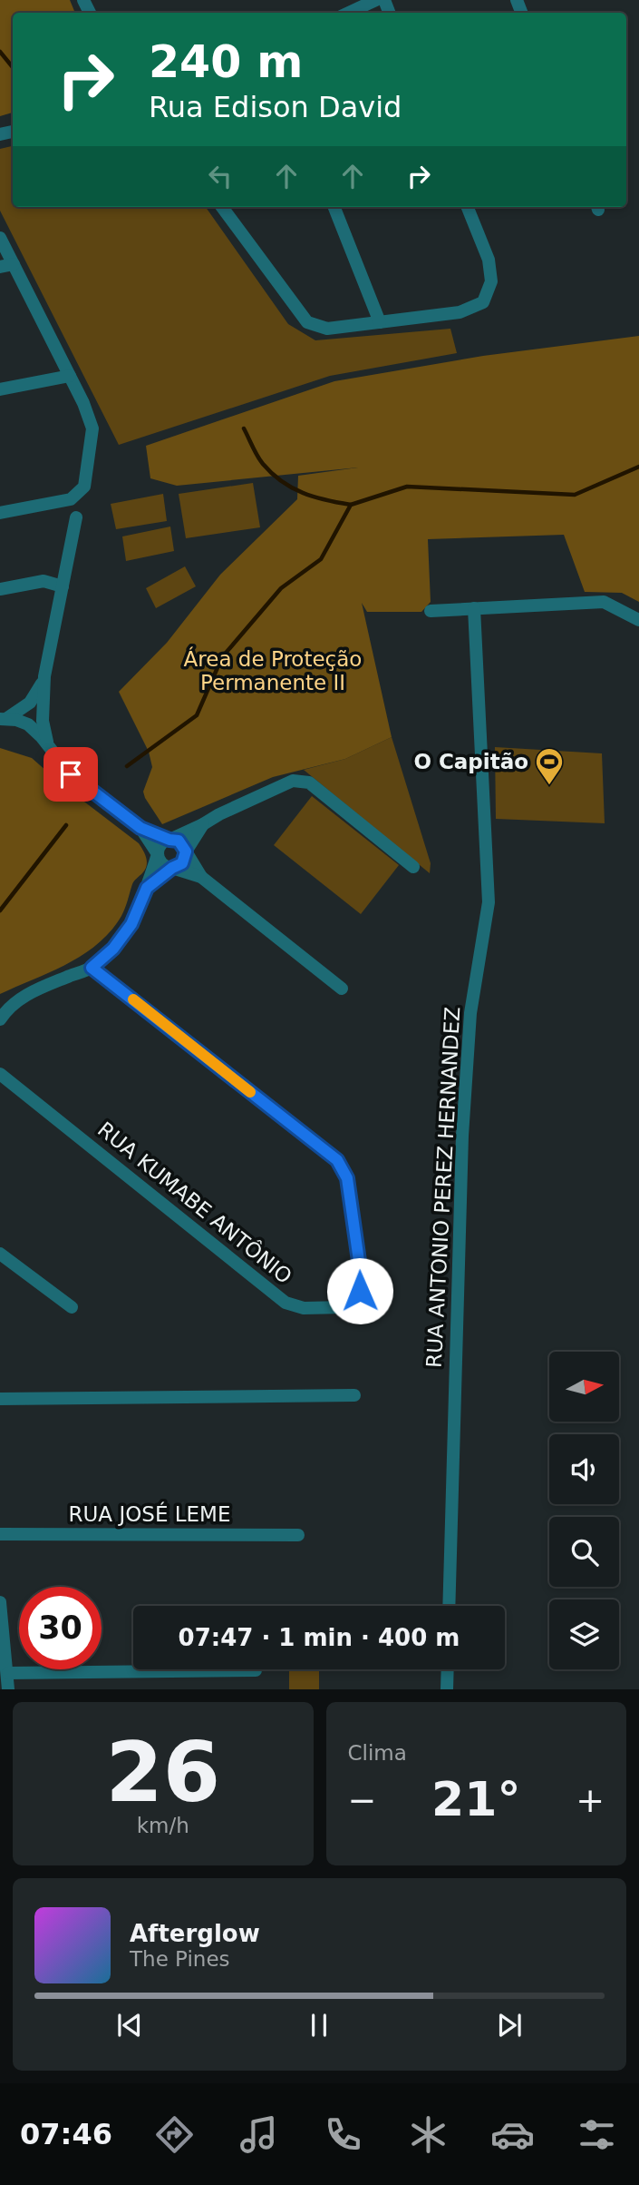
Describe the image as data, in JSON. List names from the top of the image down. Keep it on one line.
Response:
{"streets":{"street":["RUA ANTONIO PEREZ HERNANDEZ","RUA KUMABE ANTÔNIO","RUA JOSÉ LEME"]},"parks":["Área de Proteção Permanente II"],"places":{"sports":["O Capitão"]},"north":"right","page":{"turn":["240 m","Rua Edison David"],"limit":"30","trip":"07:47 · 1 min · 400 m","tile":[["26","km/h"],"Clima"],"heat":["−","21°","+"],"song":["Afterglow","The Pines"],"tabs":"07:46"}}
